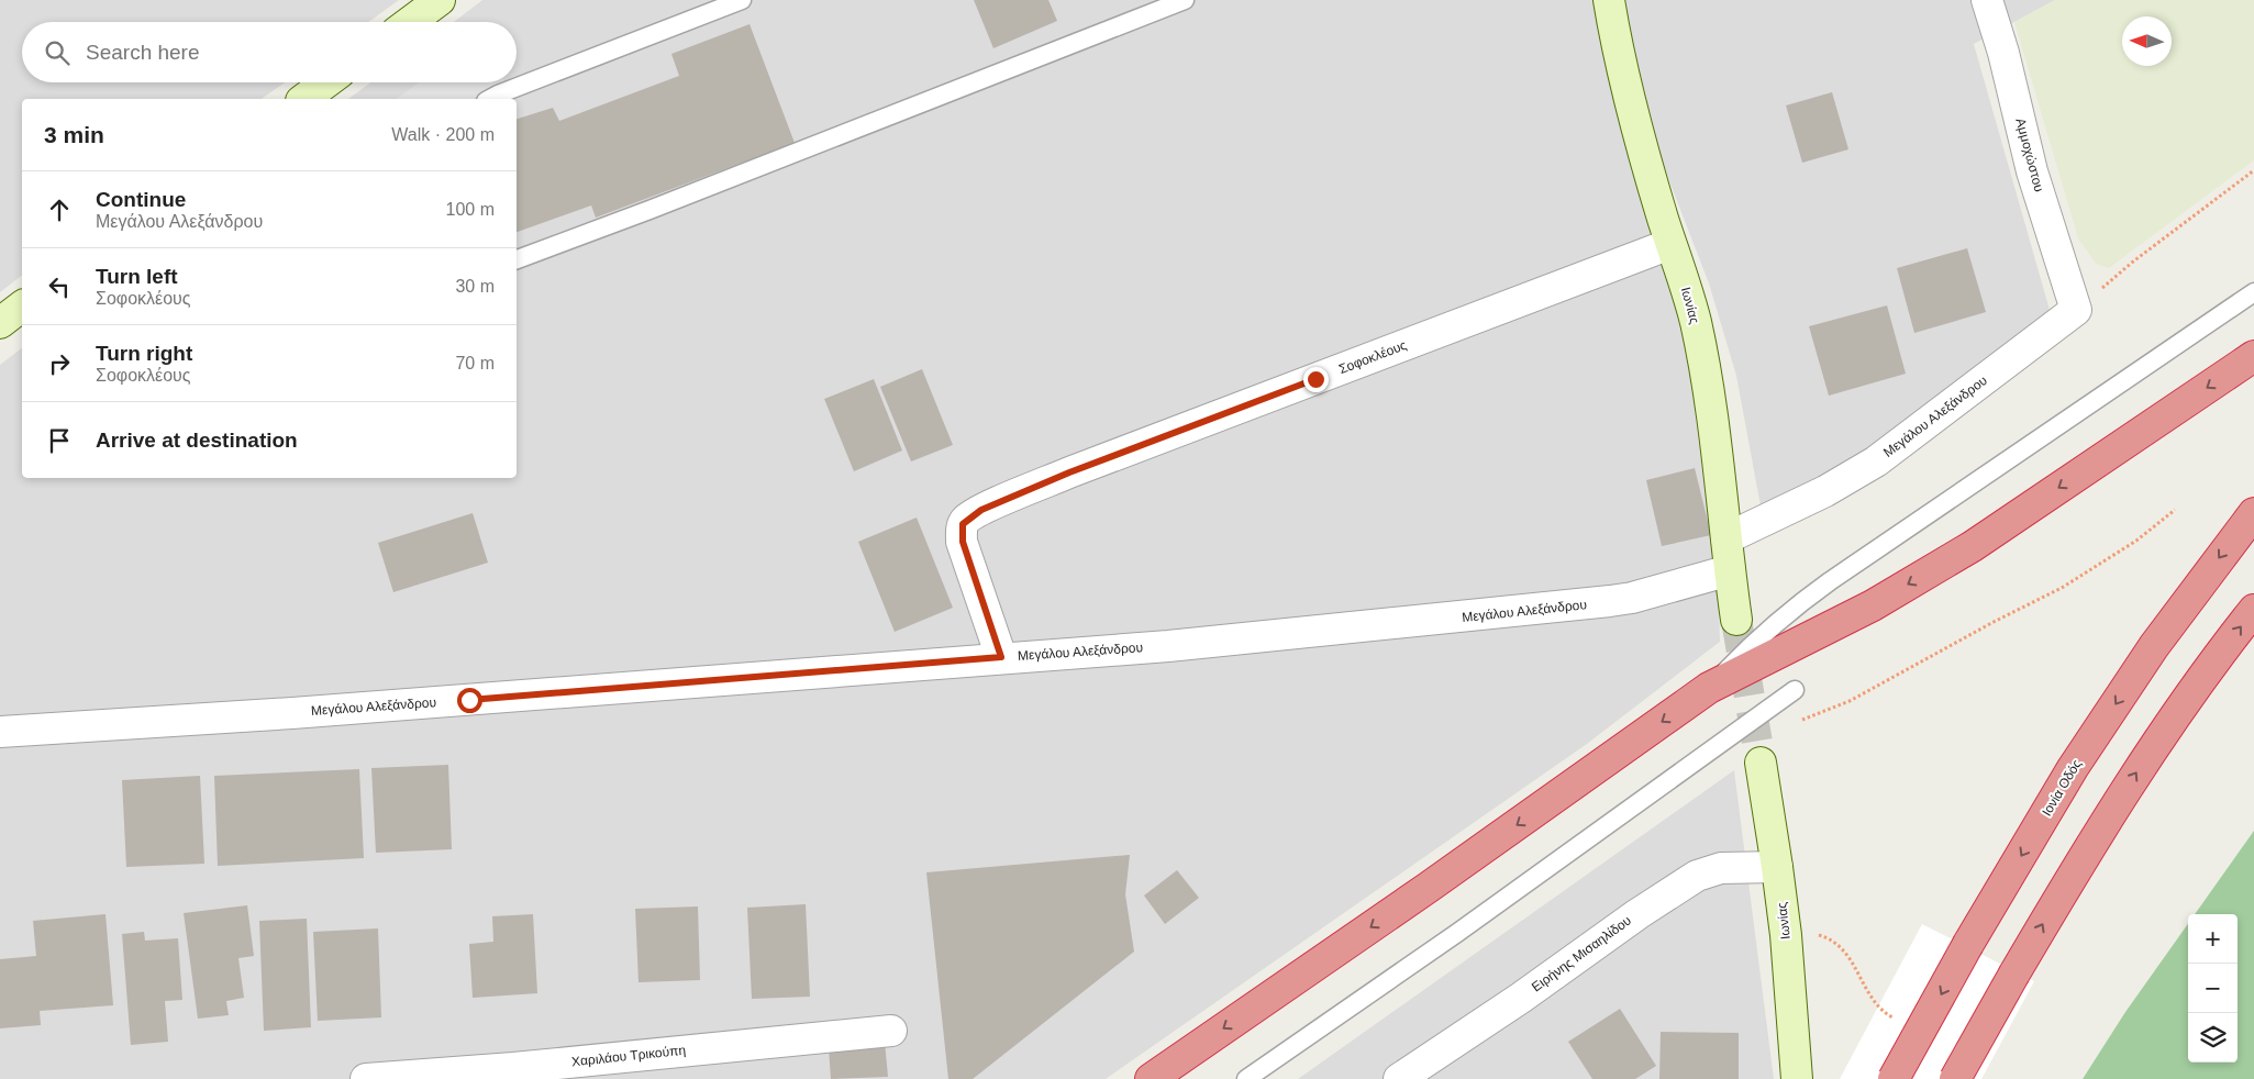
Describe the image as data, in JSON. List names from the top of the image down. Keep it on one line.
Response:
{"streets":{"highway":["Ιονία Οδός"],"street":["Αμμοχώστου","Ιωνίας","Σοφοκλέους","Μεγάλου Αλεξάνδρου","Ειρήνης Μισαηλίδου","Χαριλάου Τρικούπη"]},"crossings":[["Αμμοχώστου","Μεγάλου Αλεξάνδρου"],["Ιωνίας","Σοφοκλέους"],["Ιωνίας","Μεγάλου Αλεξάνδρου"],["Ιωνίας","Ειρήνης Μισαηλίδου"],["Σοφοκλέους","Μεγάλου Αλεξάνδρου"]],"north":"left","page":{"search":"Search here","heading":["3 min","Walk · 200 m"],"list":[["Continue","Μεγάλου Αλεξάνδρου","100 m"],["Turn left","Σοφοκλέους","30 m"],["Turn right","Σοφοκλέους","70 m"],"Arrive at destination"],"map_buttons":["+","−"]}}
